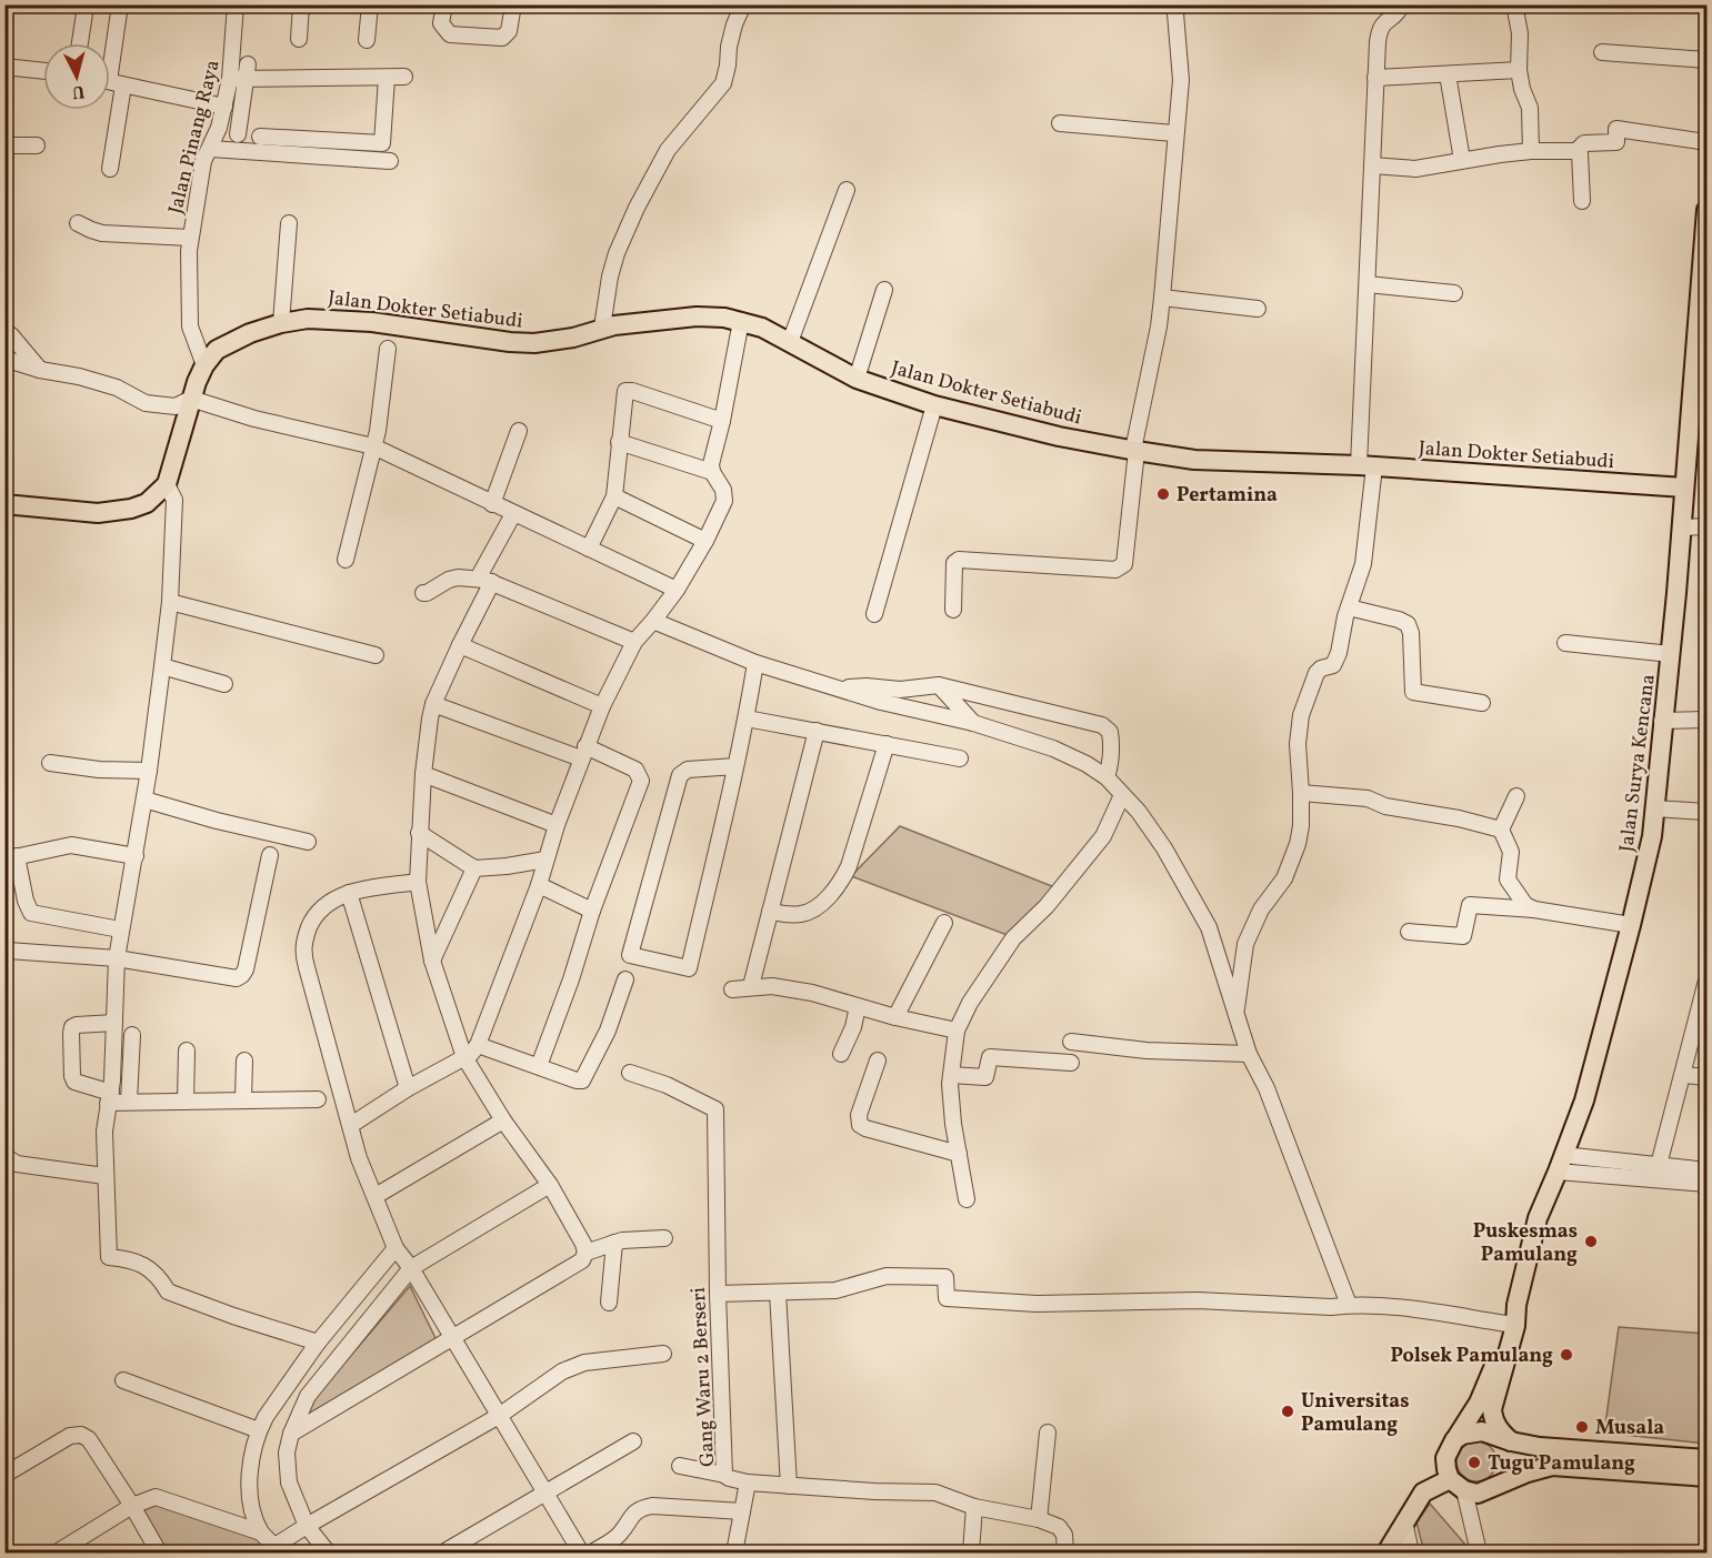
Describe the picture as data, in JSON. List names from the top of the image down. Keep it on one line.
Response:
{"streets":{"main road":["Jalan Dokter Setiabudi","Jalan Surya Kencana"],"street":["Jalan Pinang Raya","Gang Waru 2 Berseri"]},"crossings":[["Jalan Pinang Raya","Jalan Dokter Setiabudi"],["Jalan Dokter Setiabudi","Jalan Surya Kencana"]],"places":["Pertamina","Puskesmas Pamulang","Polsek Pamulang","Universitas Pamulang","Musala","Tugu Pamulang"],"north":"bottom"}
